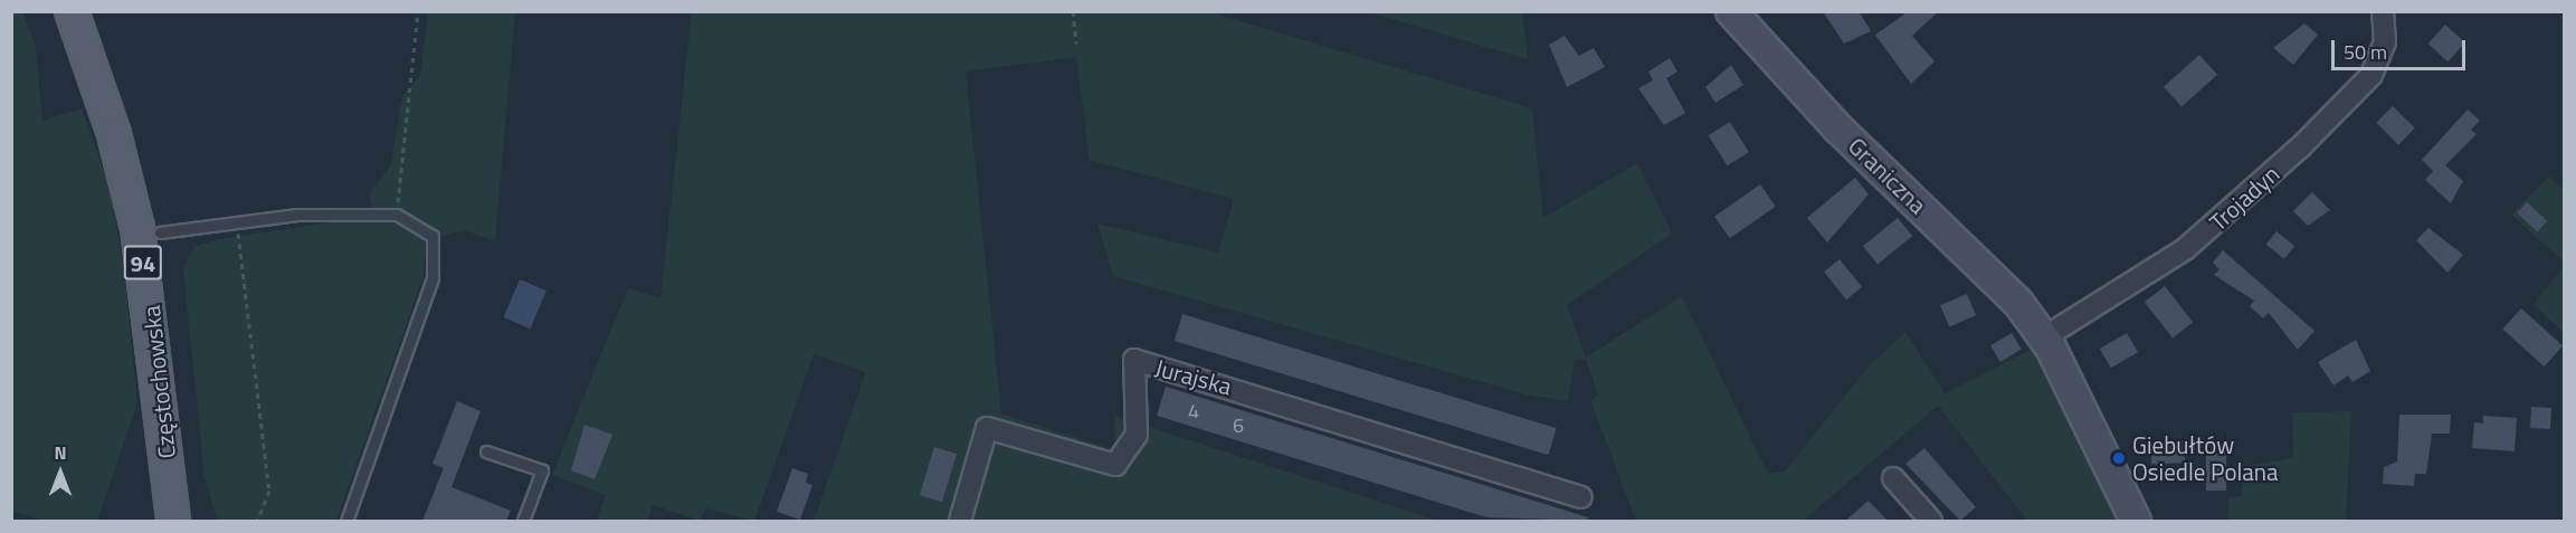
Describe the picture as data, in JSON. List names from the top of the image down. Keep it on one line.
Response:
{"streets":{"main road":["94","Częstochowska"],"street":["Graniczna","Trojadyn","Jurajska"]},"crossings":[["Graniczna","Trojadyn"]],"places":["Giebułtów Osiedle Polana"],"house_numbers":["4","6"],"scale_bar":"50 m","north":"top"}
